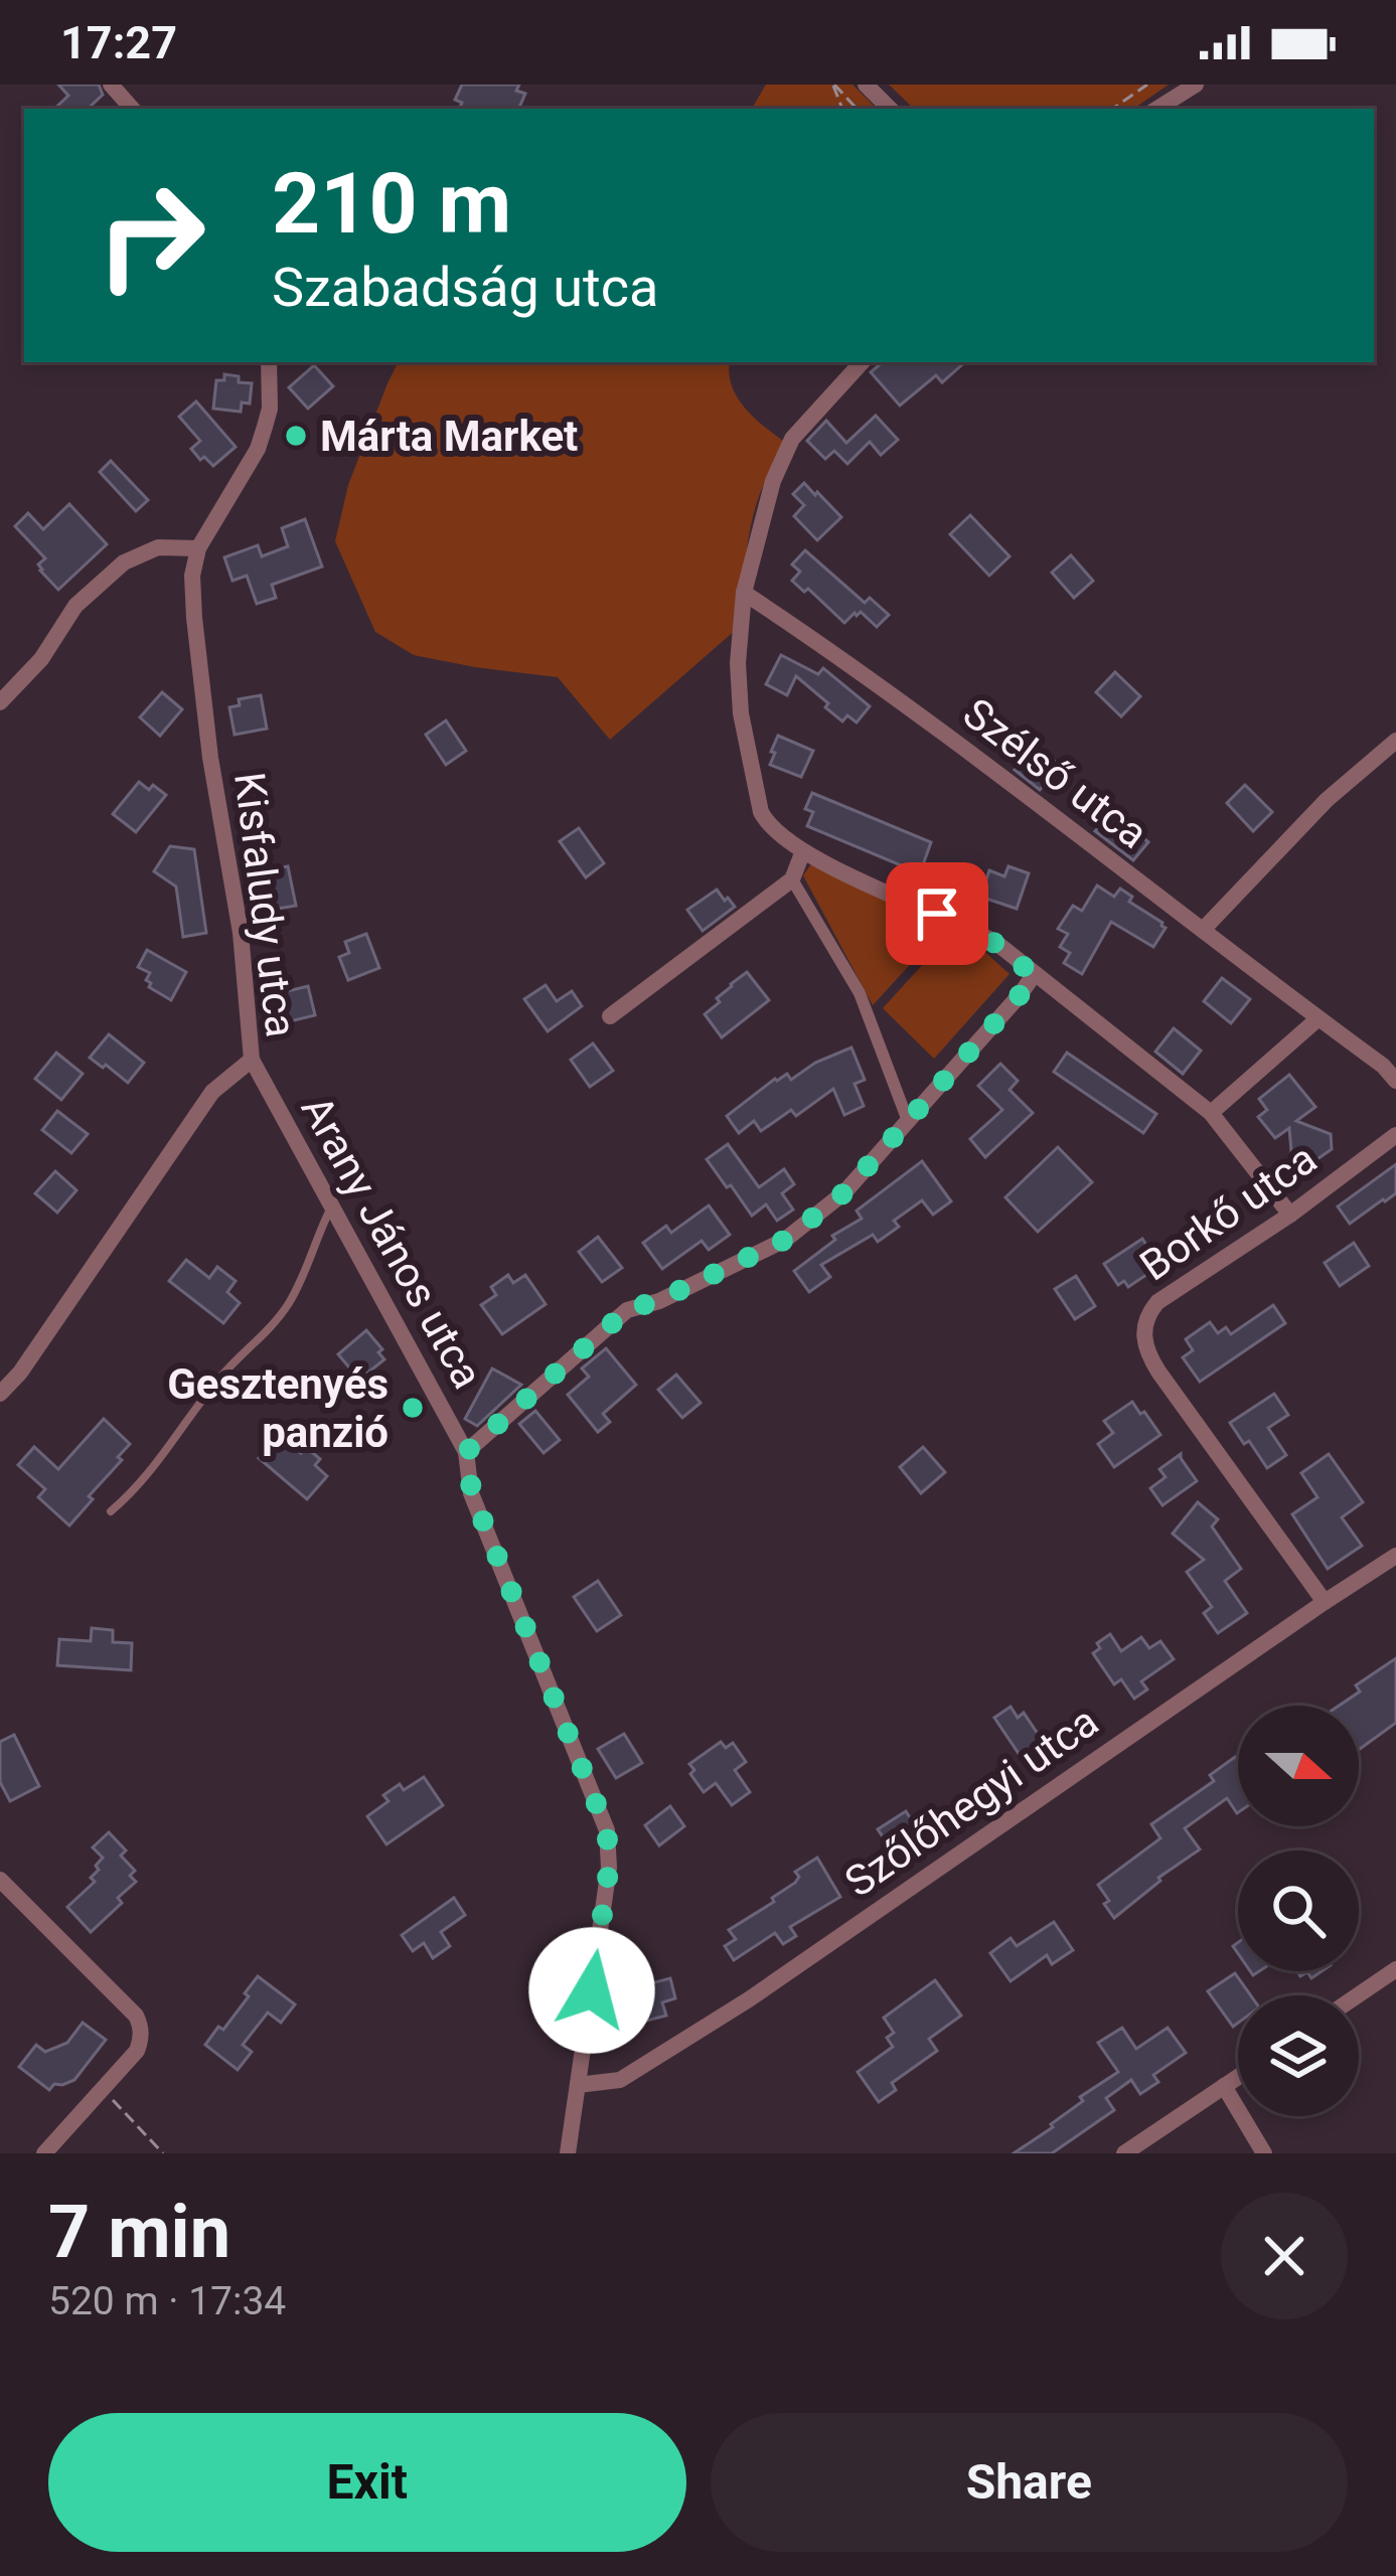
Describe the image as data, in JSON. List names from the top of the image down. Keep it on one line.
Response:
{"streets":{"street":["Szélső utca","Kisfaludy utca","Borkő utca","Arany János utca","Szőlőhegyi utca"]},"crossings":[["Kisfaludy utca","Arany János utca"],["Borkő utca","Szőlőhegyi utca"],["Arany János utca","Szőlőhegyi utca"]],"places":["Márta Market","Gesztenyés panzió"],"north":"right","page":{"status":"17:27","turn":["210 m","Szabadság utca"],"heading":["7 min","520 m · 17:34"],"buttons":["Exit","Share"]}}
